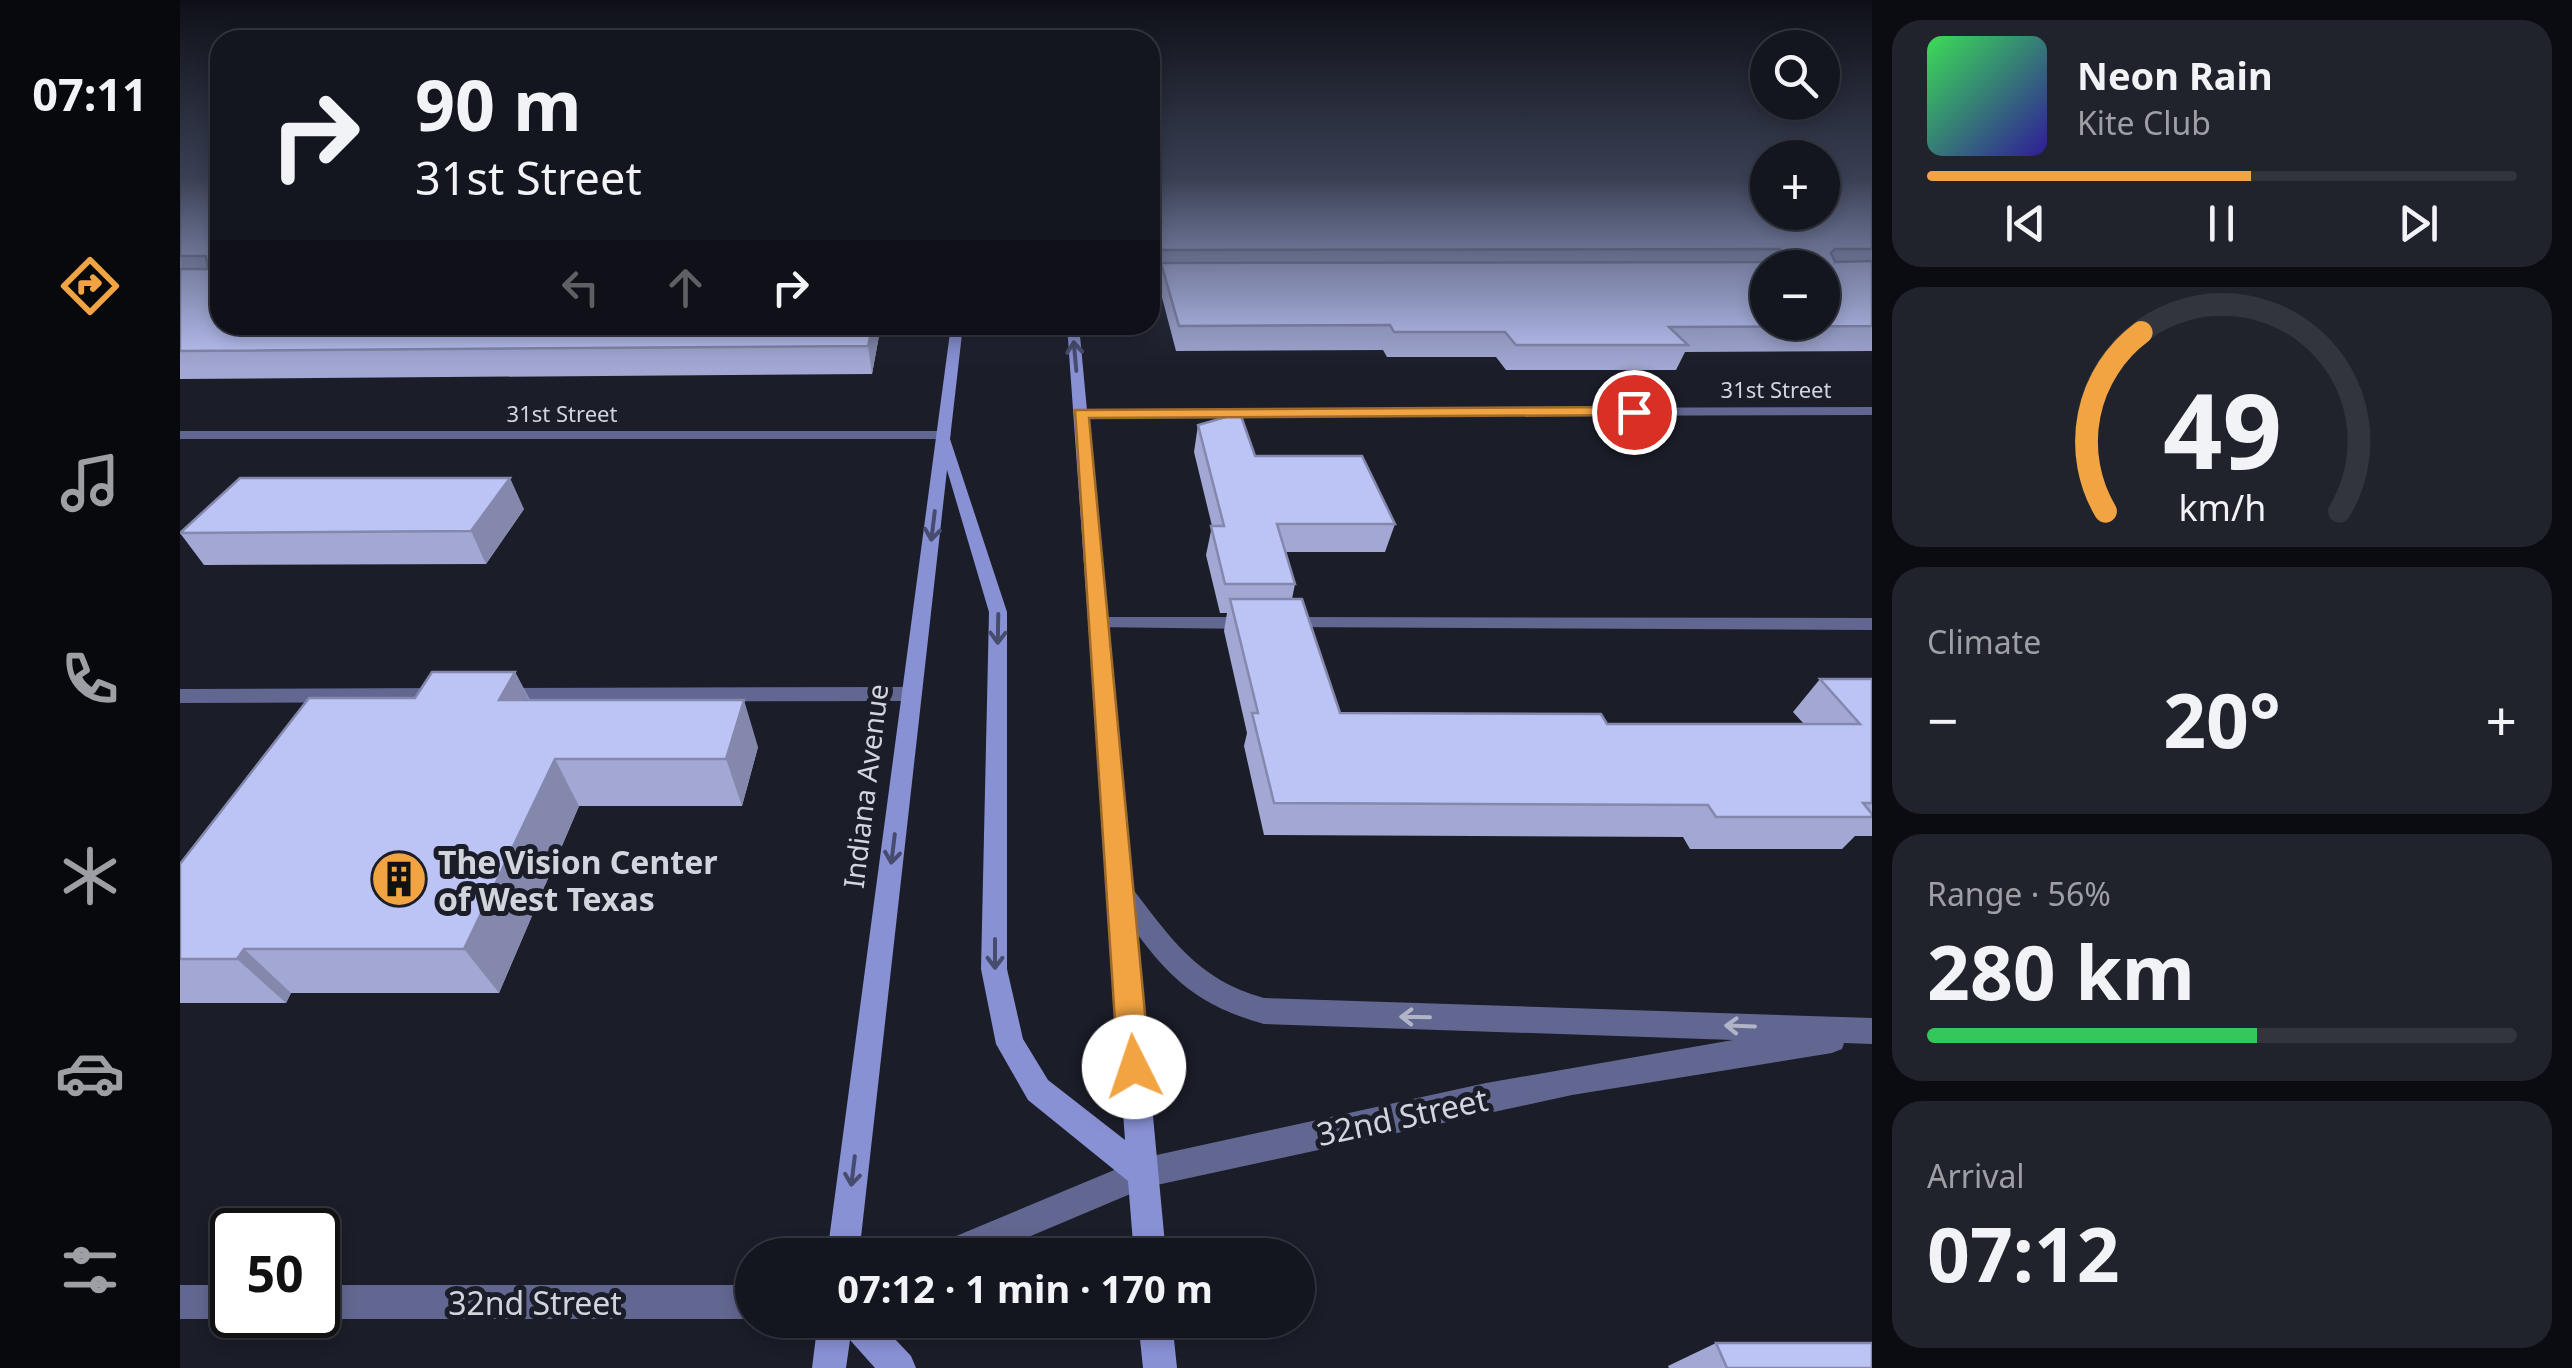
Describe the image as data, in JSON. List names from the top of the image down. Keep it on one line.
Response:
{"streets":{"main road":["Indiana Avenue"],"street":["31st Street","32nd Street"]},"crossings":[["31st Street","Indiana Avenue"]],"one_way":["Indiana Avenue"],"places":{"building":["The Vision Center of West Texas"]},"page":{"tabs":"07:11","map_buttons":["+","−"],"turn":["90 m","31st Street"],"song":["Neon Rain","Kite Club"],"tile":["Climate",["Range · 56%","280 km"],["Arrival","07:12"]],"heat":["−","20°","+"],"limit":"50","trip":"07:12 · 1 min · 170 m","gauge":["49","km/h"]}}
